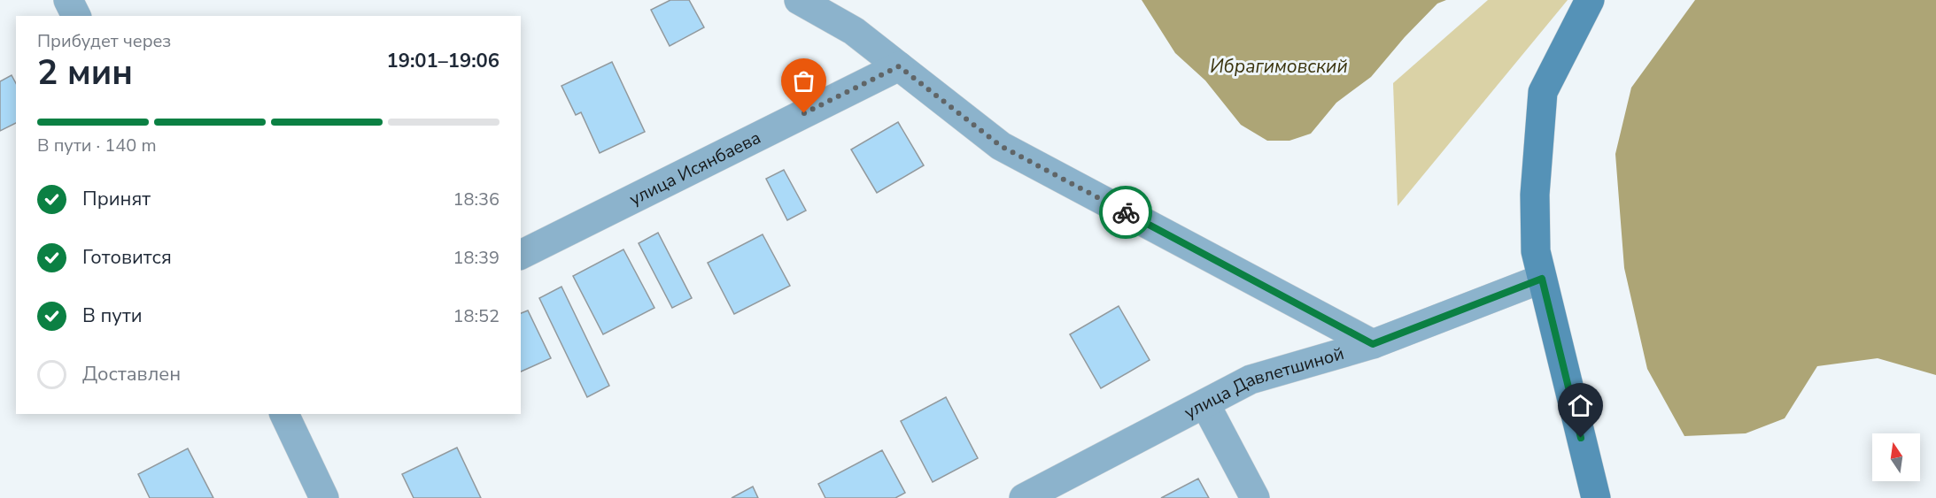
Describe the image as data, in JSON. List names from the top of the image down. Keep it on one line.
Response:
{"streets":{"street":["улица Исянбаева","улица Давлетшиной"]},"water":["Ибрагимовский"],"north":"top","page":{"heading":["2 мин","Прибудет через","19:01–19:06"],"bar":"В пути · 140 m","list":[["Принят","18:36"],["Готовится","18:39"],["В пути","18:52"],"Доставлен"]}}
